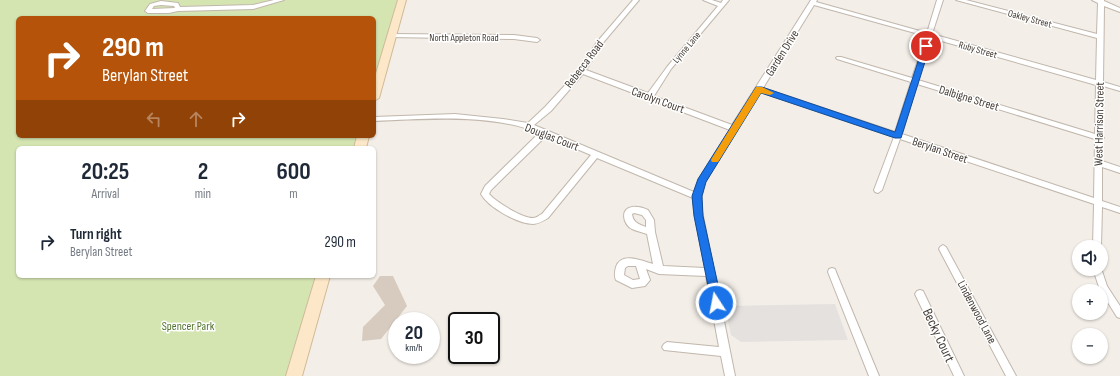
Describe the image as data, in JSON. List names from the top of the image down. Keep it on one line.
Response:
{"streets":{"street":["Oakley Street","North Appleton Road","Lynne Lane","Ruby Street","Garden Drive","Rebecca Road","Dalbigne Street","Carolyn Court","West Harrison Street","Douglas Court","Berylan Street","Lindenwood Lane","Becky Court"]},"crossings":[["Oakley Street","West Harrison Street"],["Lynne Lane","Carolyn Court"],["Ruby Street","Garden Drive"],["Ruby Street","West Harrison Street"],["Garden Drive","Carolyn Court"],["Garden Drive","Douglas Court"],["Garden Drive","Berylan Street"],["Rebecca Road","Carolyn Court"],["Rebecca Road","Douglas Court"],["Dalbigne Street","West Harrison Street"],["West Harrison Street","Berylan Street"]],"parks":["Spencer Park"],"page":{"turn":["290 m","Berylan Street"],"eta":["20:25","Arrival","2","min","600","m"],"list":[{"name":"Turn right","note":"Berylan Street","value":"290 m"}],"map_buttons":["+","−"],"speed":"20 km/h","limit":"30"}}
